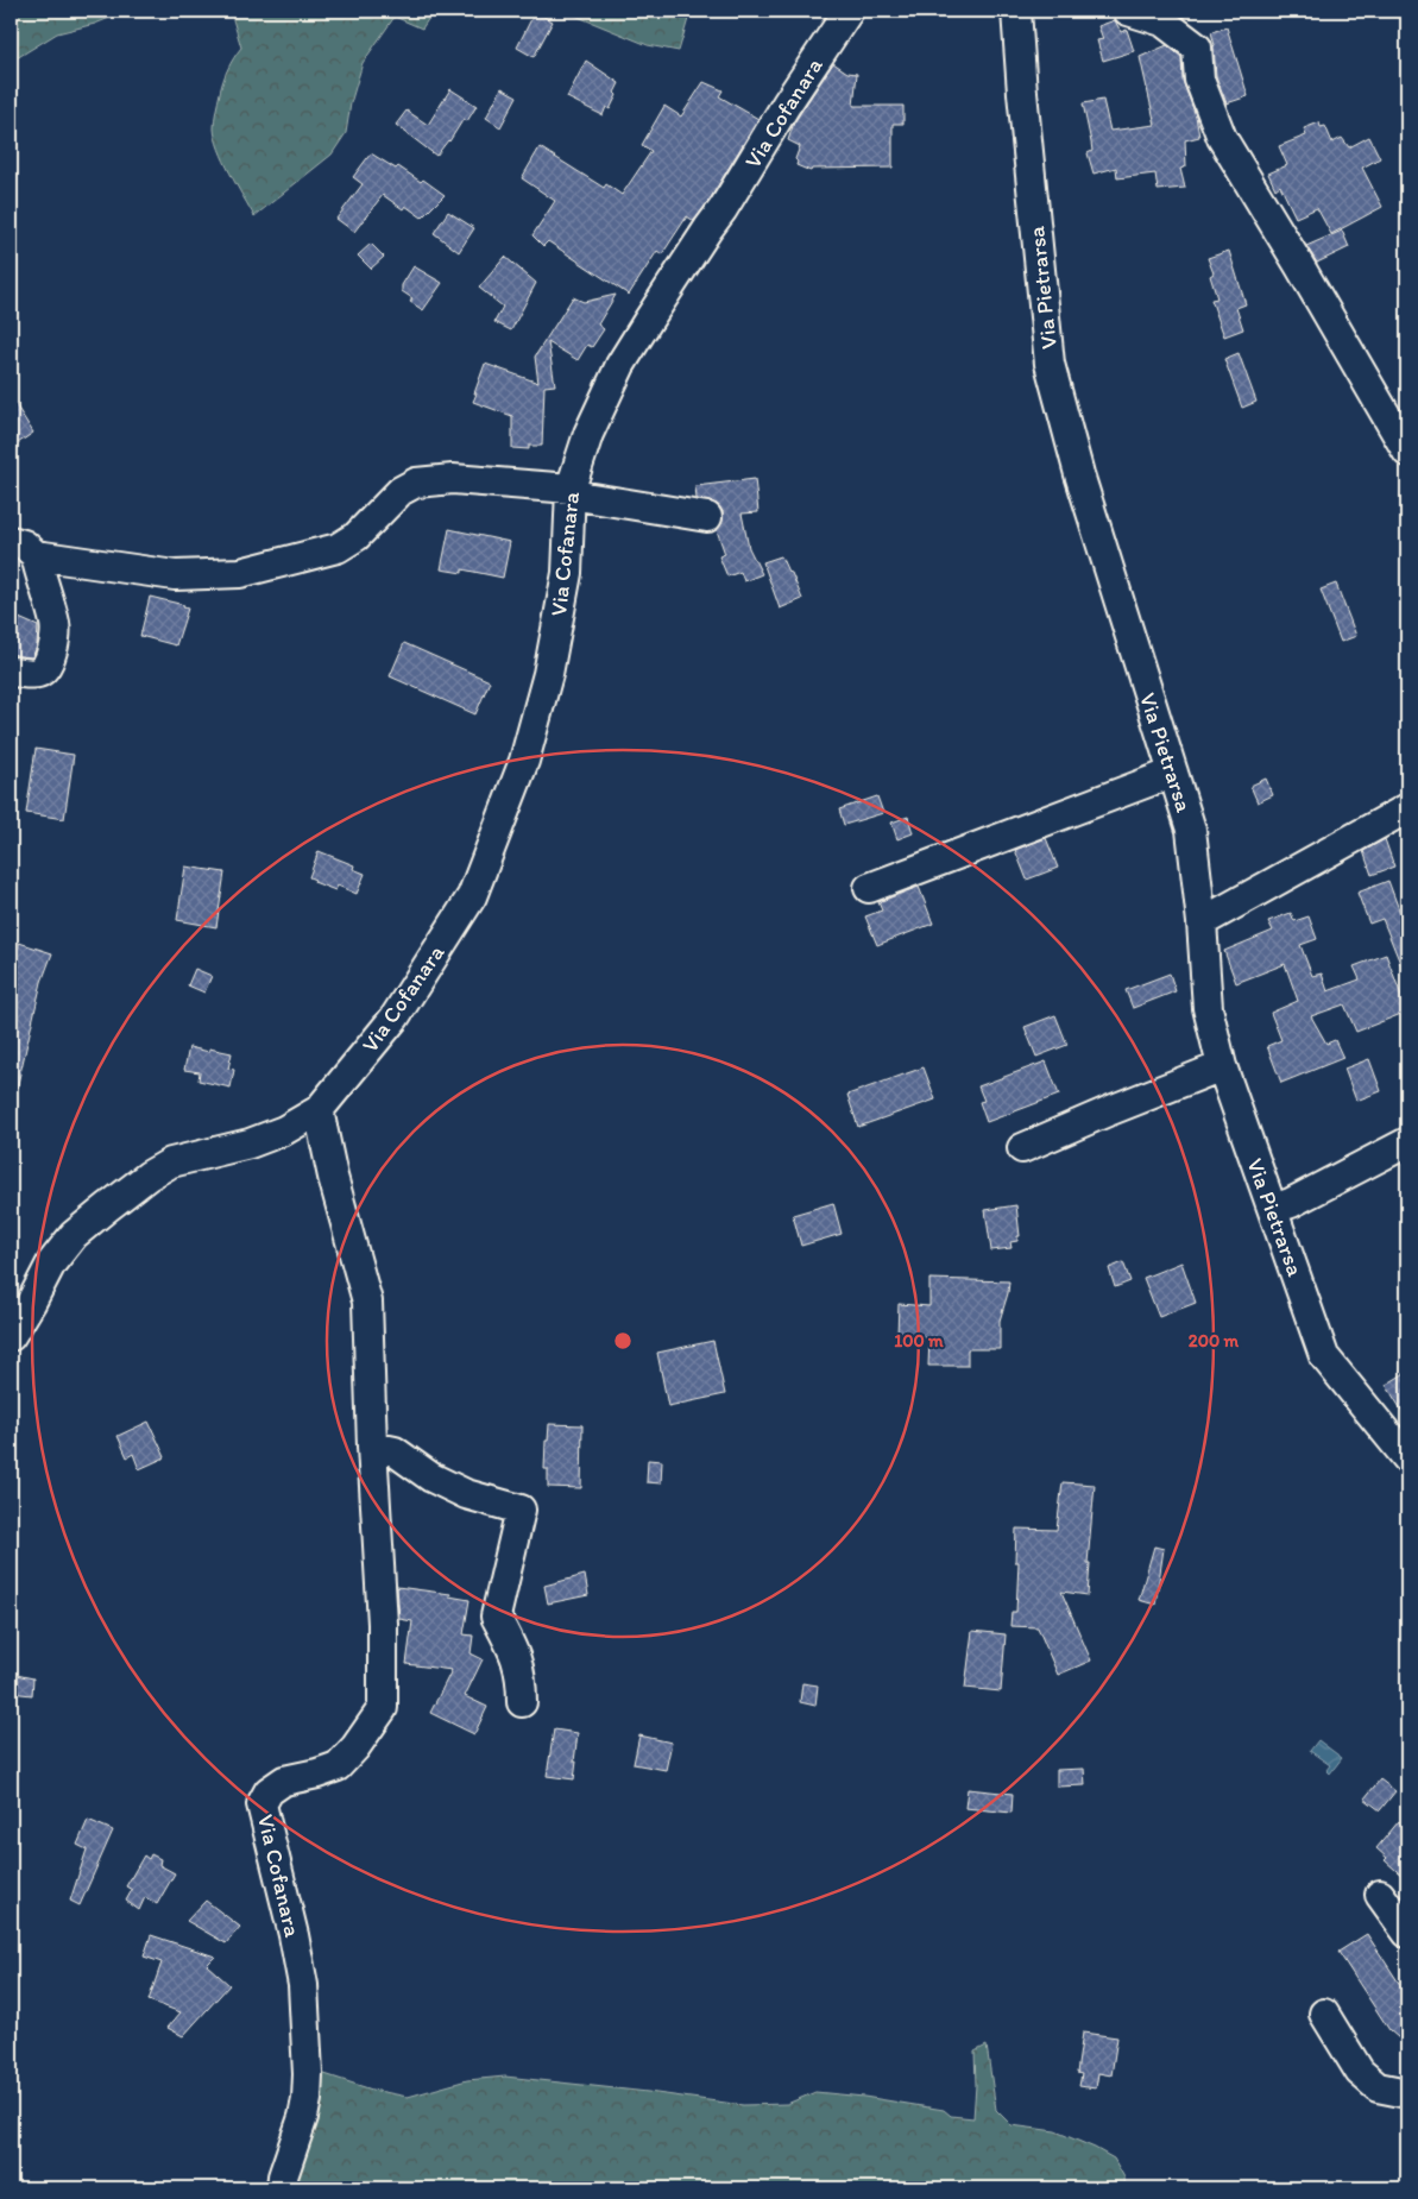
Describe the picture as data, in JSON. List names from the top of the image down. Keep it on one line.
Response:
{"streets":{"street":["Via Cofanara","Via Pietrarsa"]},"rings":["100 m","200 m"]}
